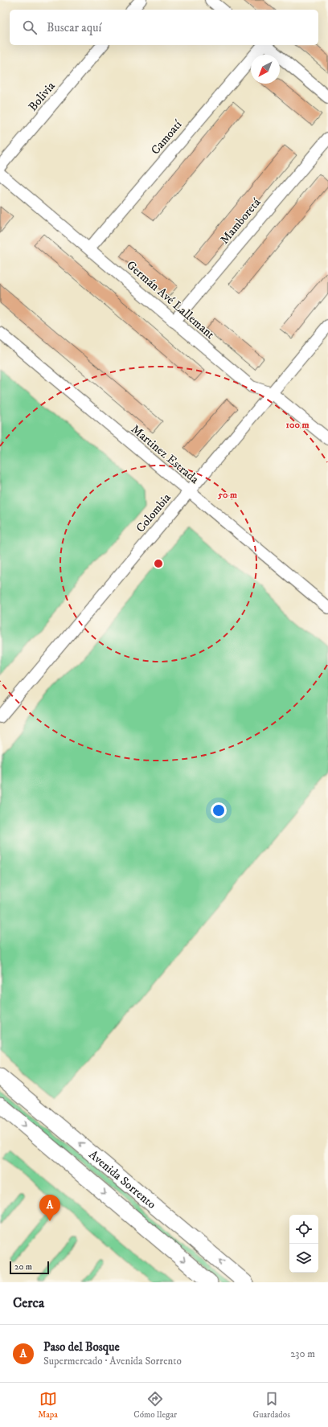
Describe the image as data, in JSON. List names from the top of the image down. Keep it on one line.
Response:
{"streets":{"main road":["Avenida Sorrento"],"street":["Bolivia","Camoatí","Mamboretá","Germán Avé Lallemant","Martinez Estrada","Colombia"]},"crossings":[["Camoatí","Germán Avé Lallemant"],["Mamboretá","Germán Avé Lallemant"],["Germán Avé Lallemant","Colombia"],["Martinez Estrada","Colombia"]],"scale_bar":"20 m","north":"bottom left","page":{"search":"Buscar aquí","pins":"A","scale":"20 m","heading":"Cerca","list":[{"mark":"A","name":"Paso del Bosque","note":"Supermercado · Avenida Sorrento","value":"230 m"}],"nav":["Mapa","Cómo llegar","Guardados"]},"rings":["100 m","50 m"]}
